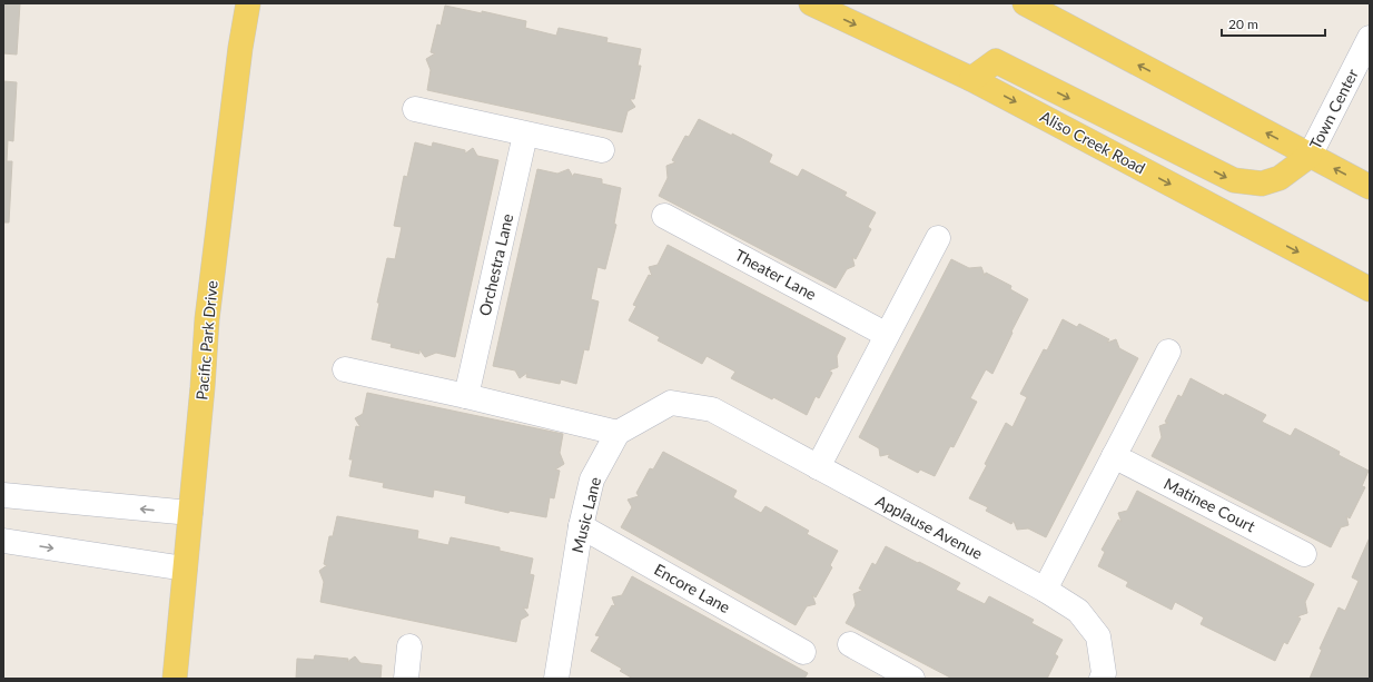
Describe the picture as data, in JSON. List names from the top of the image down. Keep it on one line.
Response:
{"streets":{"main road":["Aliso Creek Road","Pacific Park Drive"],"street":["Town Center","Orchestra Lane","Theater Lane","Matinee Court","Music Lane","Applause Avenue","Encore Lane"]},"crossings":[["Music Lane","Applause Avenue"],["Music Lane","Encore Lane"]],"scale_bar":"20 m"}
